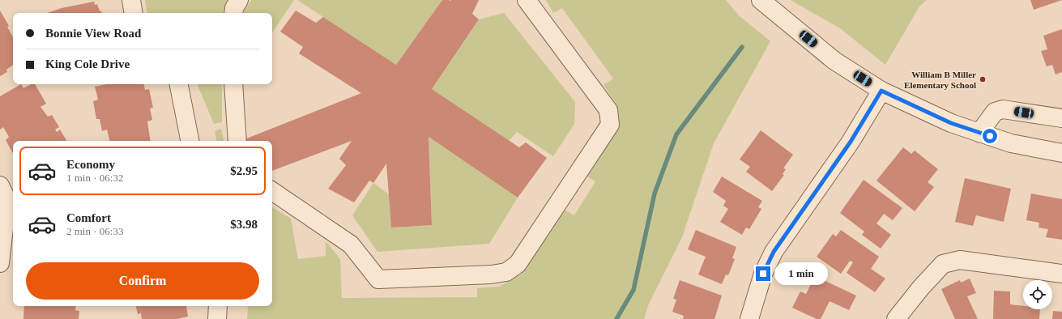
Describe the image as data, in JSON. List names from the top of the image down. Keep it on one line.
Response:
{"places":["William B Miller Elementary School"],"page":{"banner":["Bonnie View Road","King Cole Drive"],"list":[{"name":"Economy","note":"1 min · 06:32","value":"$2.95"},{"name":"Comfort","note":"2 min · 06:33","value":"$3.98"}],"buttons":"Confirm","bubble":"1 min"}}
